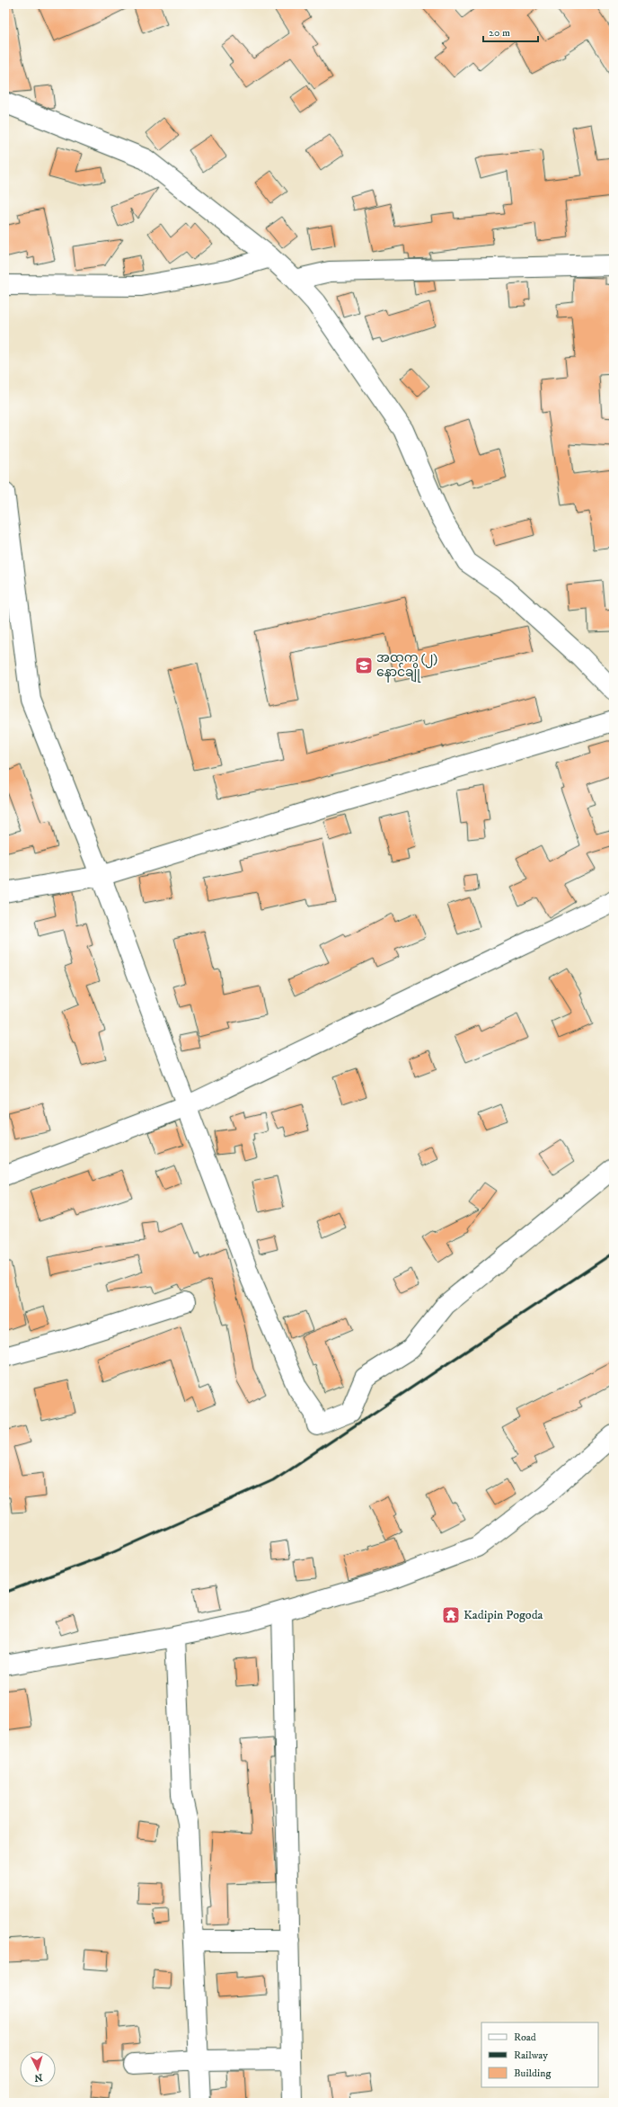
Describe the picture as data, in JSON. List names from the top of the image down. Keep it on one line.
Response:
{"places":{"school or university":["အထက (၂) နောင်ချို"],"temple":["Kadipin Pogoda"]},"legend":["Road","Railway","Building"],"scale_bar":"20 m","north":"bottom"}
